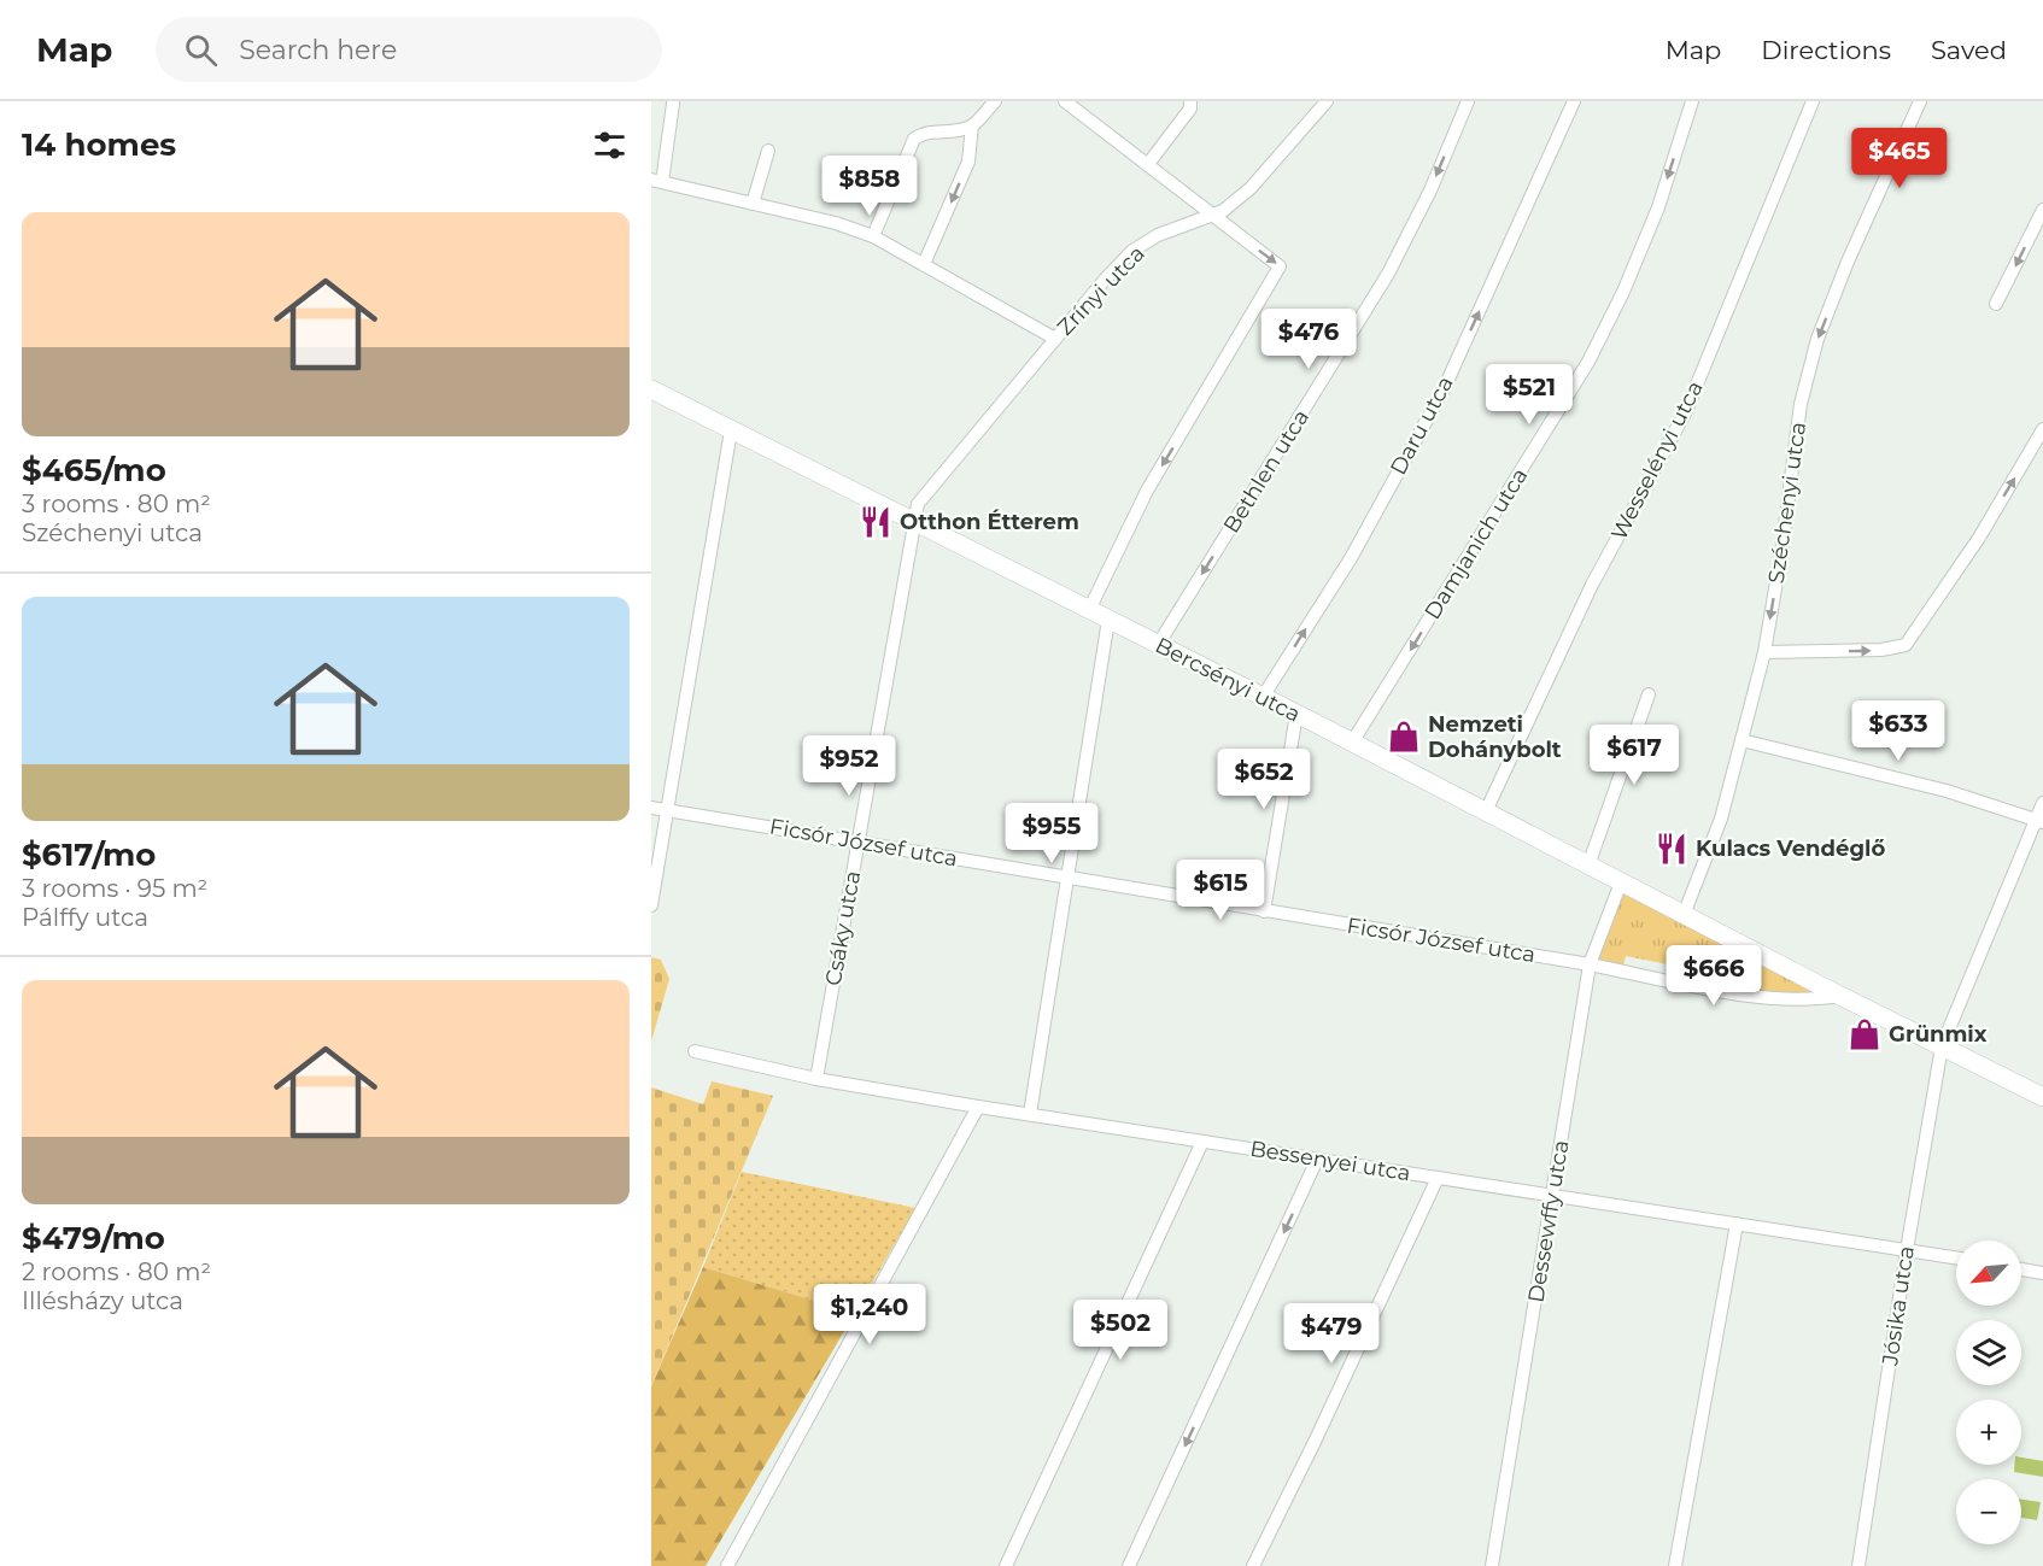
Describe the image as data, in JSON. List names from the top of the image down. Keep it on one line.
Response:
{"streets":{"street":["Zrínyi utca","Daru utca","Wesselényi utca","Bethlen utca","Széchenyi utca","Damjanich utca","Bercsényi utca","Ficsór József utca","Csáky utca","Bessenyei utca","Dessewffy utca","Jósika utca"]},"crossings":[["Zrínyi utca","Bercsényi utca"],["Zrínyi utca","Csáky utca"],["Daru utca","Bercsényi utca"],["Wesselényi utca","Bercsényi utca"],["Bethlen utca","Bercsényi utca"],["Széchenyi utca","Bercsényi utca"],["Damjanich utca","Bercsényi utca"],["Bercsényi utca","Csáky utca"],["Bercsényi utca","Dessewffy utca"],["Bercsényi utca","Jósika utca"],["Ficsór József utca","Csáky utca"],["Ficsór József utca","Dessewffy utca"],["Csáky utca","Bessenyei utca"],["Bessenyei utca","Dessewffy utca"],["Bessenyei utca","Jósika utca"]],"one_way":["Daru utca","Bethlen utca","Széchenyi utca","Damjanich utca"],"places":{"restaurant":["Otthon Étterem","Kulacs Vendéglő"],"shop":["Nemzeti Dohánybolt","Grünmix"]},"north":"bottom left","page":{"header":"Map","search":"Search here","nav":["Map","Directions","Saved"],"heading":"14 homes","price":["$465","$858","$476","$521","$633","$617","$952","$652","$955","$615","$666","$1,240","$502","$479"],"list":[{"name":"$465/mo","note":"3 rooms · 80 m² · Széchenyi utca"},{"name":"$617/mo","note":"3 rooms · 95 m² · Pálffy utca"},{"name":"$479/mo","note":"2 rooms · 80 m² · Illésházy utca"}],"map_buttons":["+","−"]}}
